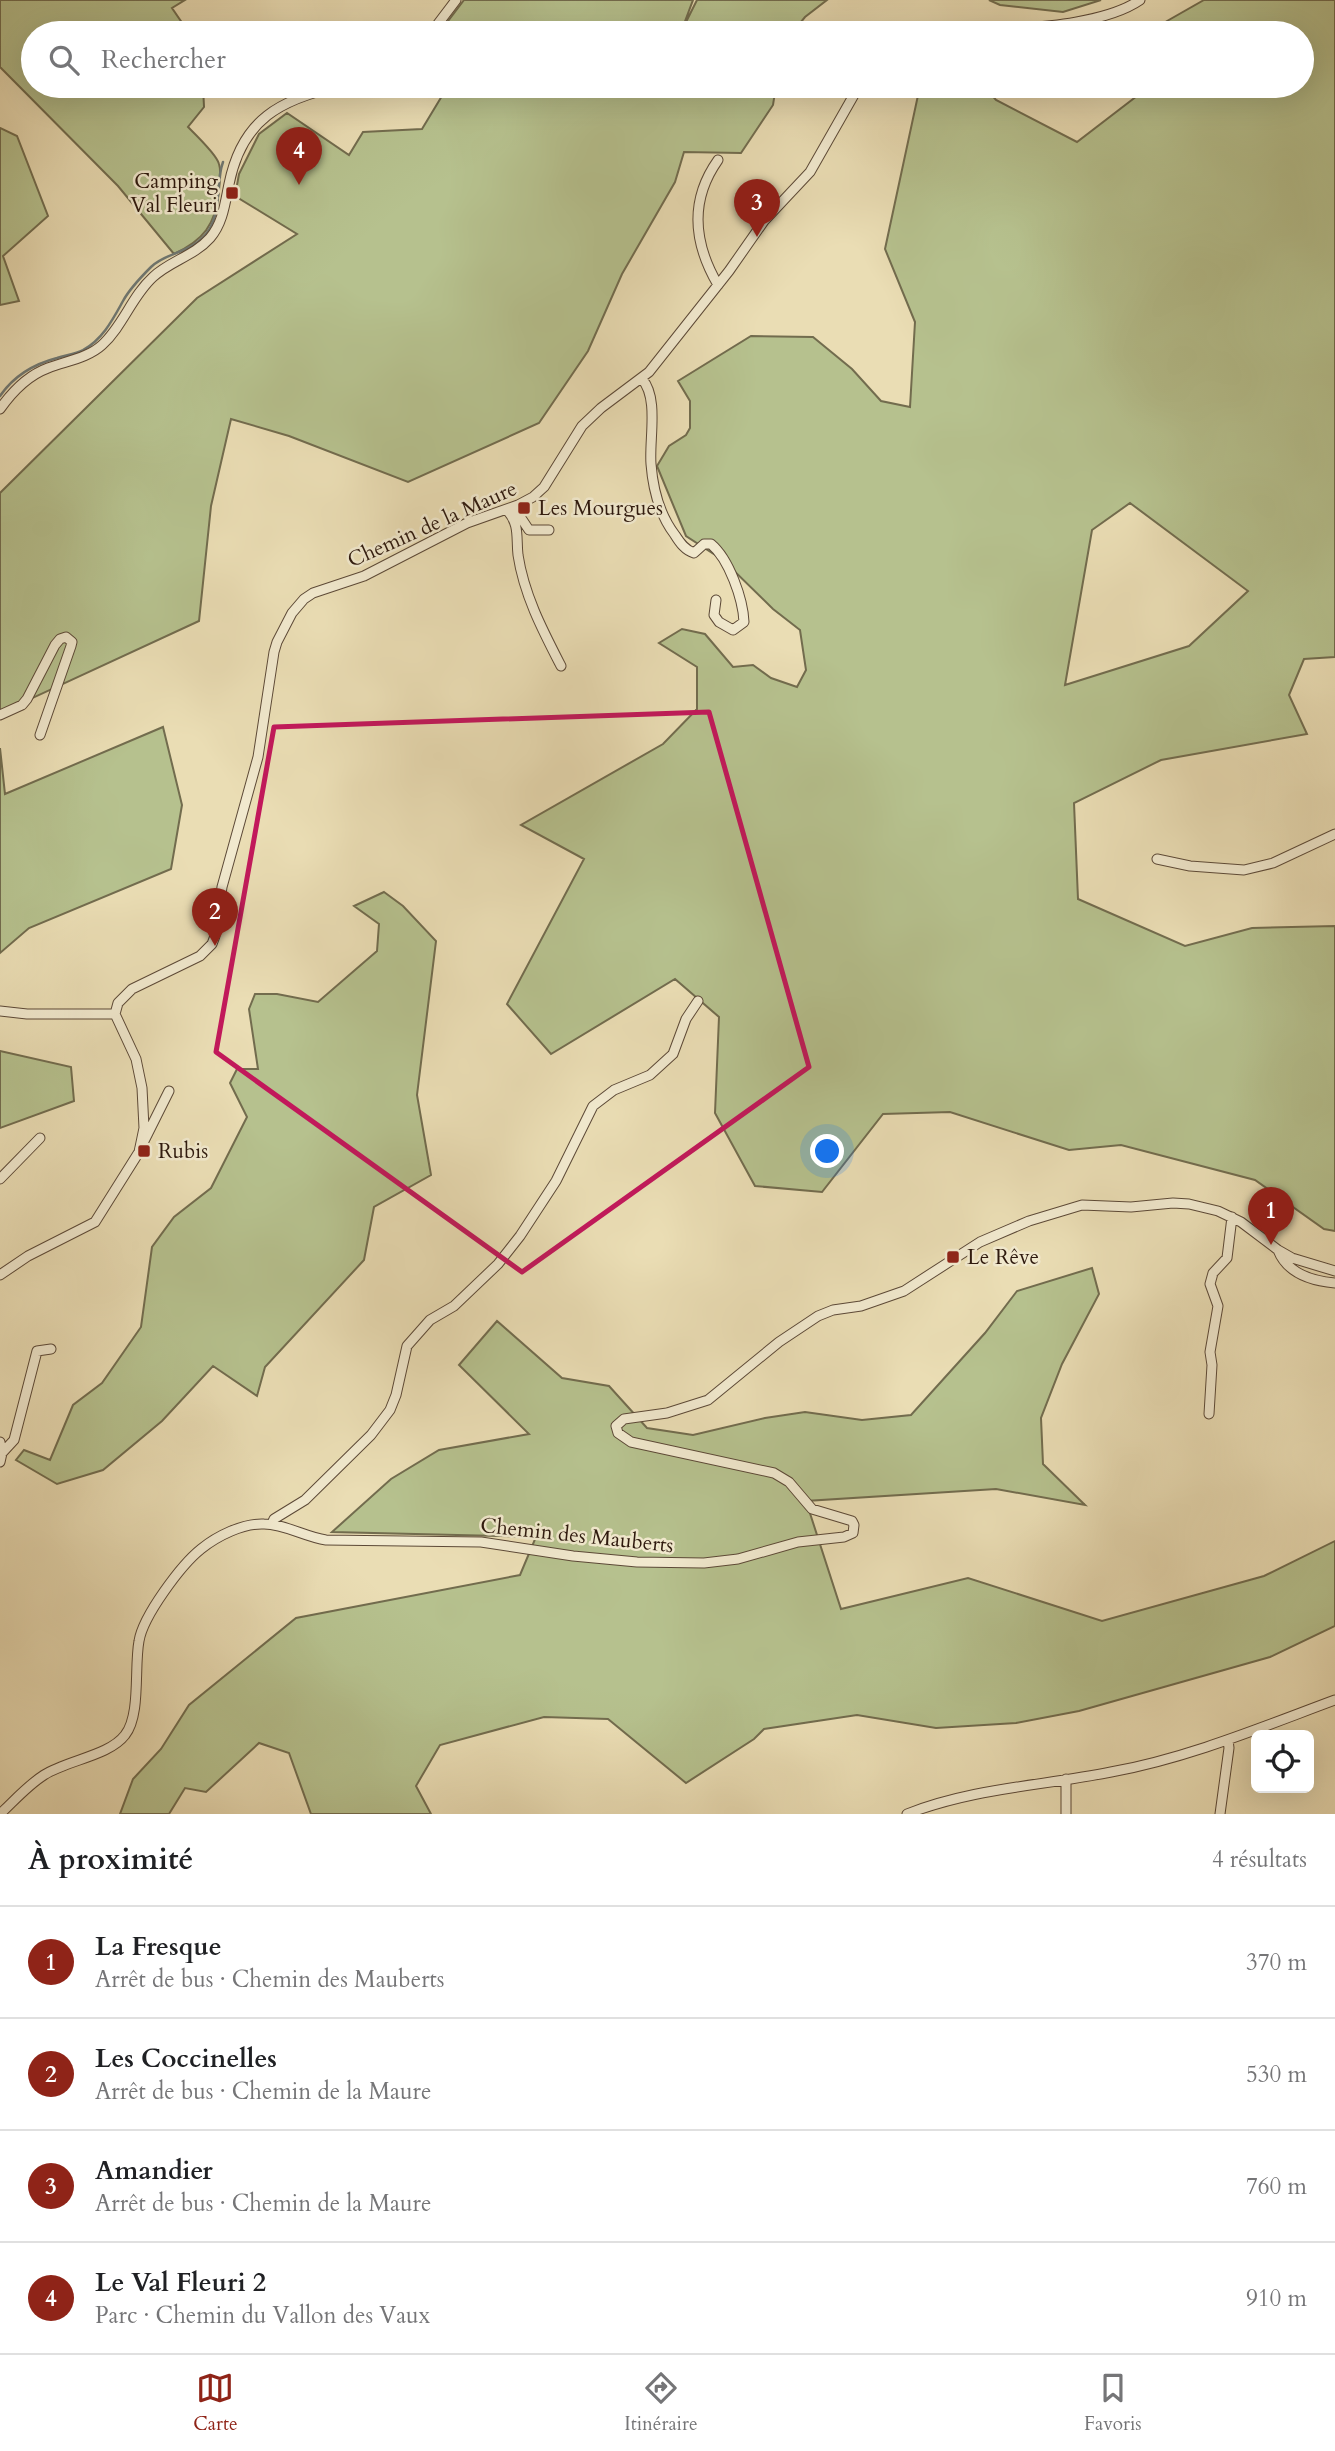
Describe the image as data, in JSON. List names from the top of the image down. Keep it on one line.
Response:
{"streets":{"street":["Chemin de la Maure","Chemin des Mauberts"]},"places":{"transit":["Camping Val Fleuri","Les Mourgues","Rubis","Le Rêve"]},"page":{"search":"Rechercher","pins":["4","3","2","1"],"heading":["À proximité","4 résultats"],"list":[{"mark":"1","name":"La Fresque","note":"Arrêt de bus · Chemin des Mauberts","value":"370 m"},{"mark":"2","name":"Les Coccinelles","note":"Arrêt de bus · Chemin de la Maure","value":"530 m"},{"mark":"3","name":"Amandier","note":"Arrêt de bus · Chemin de la Maure","value":"760 m"},{"mark":"4","name":"Le Val Fleuri 2","note":"Parc · Chemin du Vallon des Vaux","value":"910 m"}],"nav":["Carte","Itinéraire","Favoris"]}}
